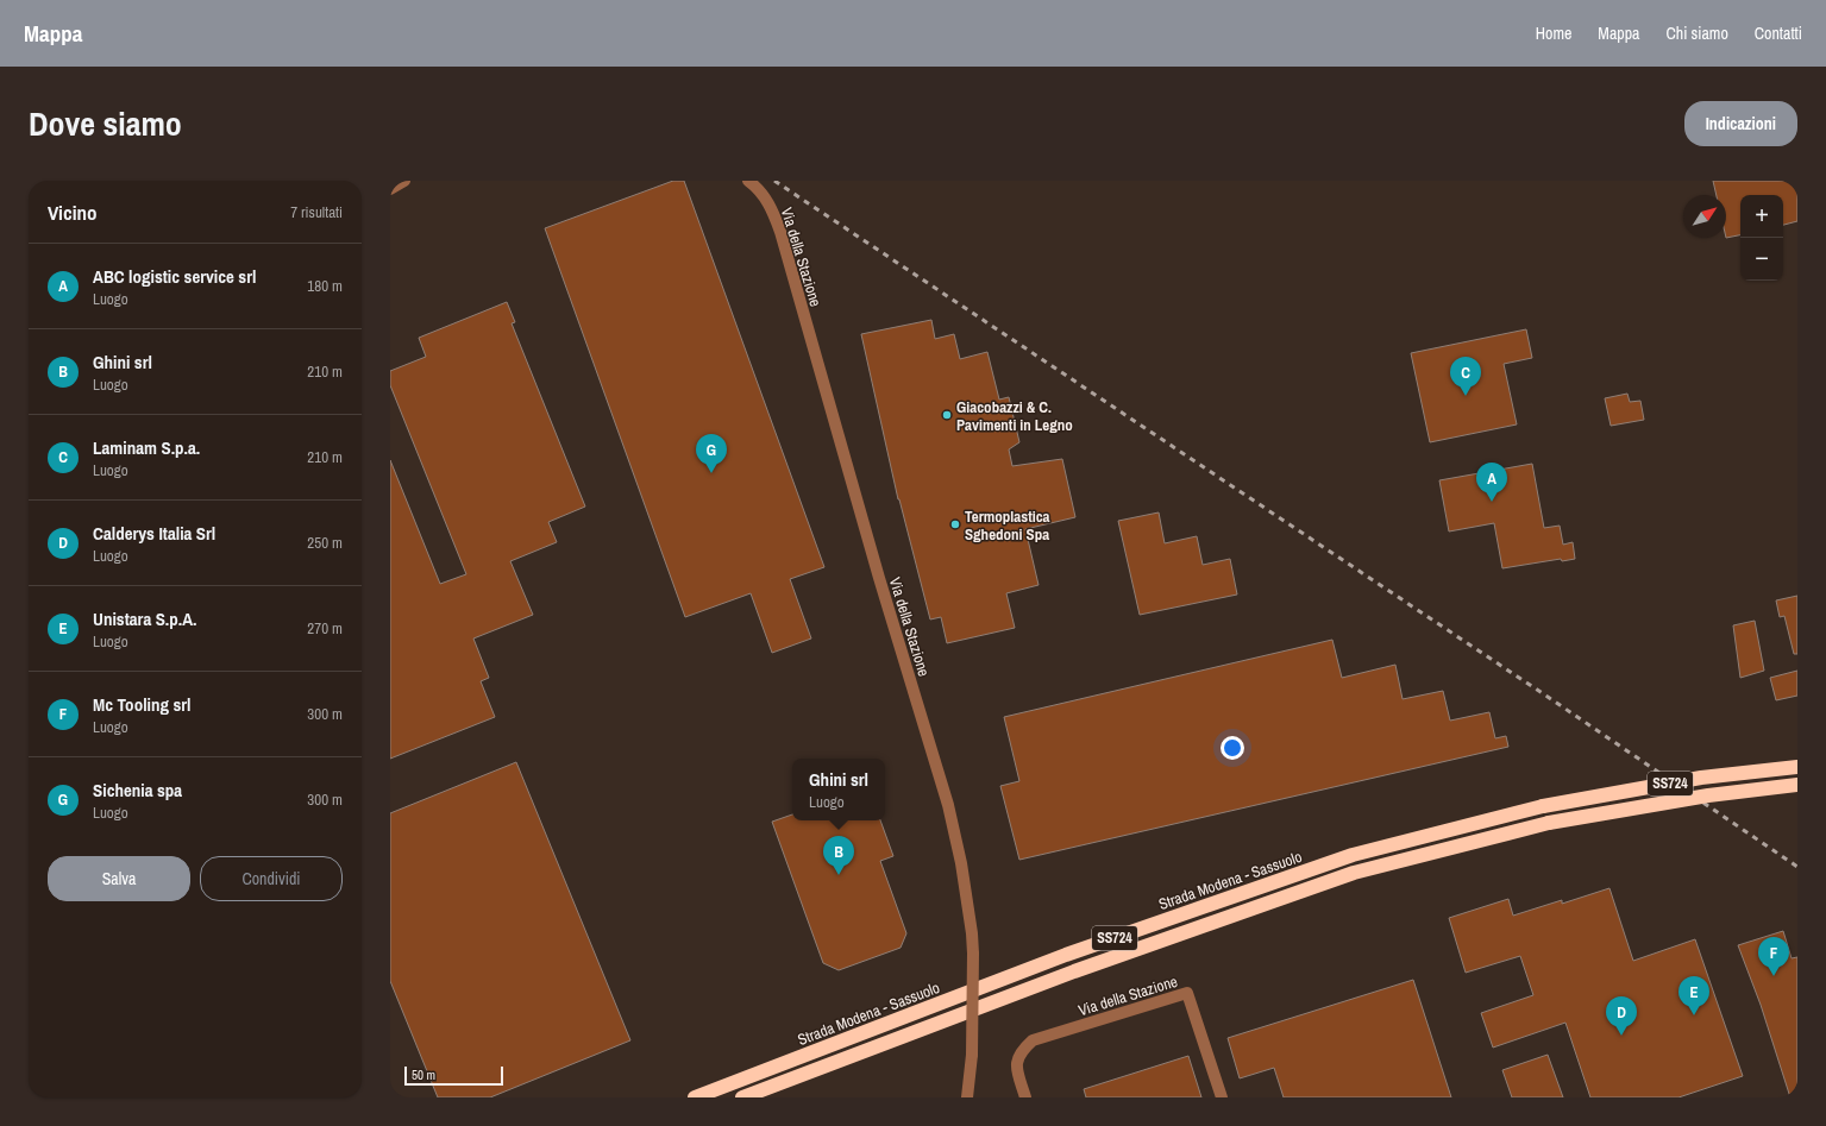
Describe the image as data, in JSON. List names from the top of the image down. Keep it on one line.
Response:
{"streets":{"highway":["SS724","Strada Modena - Sassuolo"],"street":["Via della Stazione"]},"places":["Giacobazzi & C. Pavimenti in Legno","Termoplastica Sghedoni Spa"],"scale_bar":"50 m","north":"top right","page":{"header":"Mappa","nav":["Home","Mappa","Chi siamo","Contatti"],"title":"Dove siamo","buttons":["Indicazioni",["Salva","Condividi"]],"heading":["Vicino","7 risultati"],"map_buttons":["+","−"],"list":[{"mark":"A","name":"ABC logistic service srl","note":"Luogo","value":"180 m"},{"mark":"B","name":"Ghini srl","note":"Luogo","value":"210 m"},{"mark":"C","name":"Laminam S.p.a.","note":"Luogo","value":"210 m"},{"mark":"D","name":"Calderys Italia Srl","note":"Luogo","value":"250 m"},{"mark":"E","name":"Unistara S.p.A.","note":"Luogo","value":"270 m"},{"mark":"F","name":"Mc Tooling srl","note":"Luogo","value":"300 m"},{"mark":"G","name":"Sichenia spa","note":"Luogo","value":"300 m"}],"pins":["C","G","A","B","F","E","D"],"popup":["Ghini srl","Luogo"],"scale":"50 m"}}
